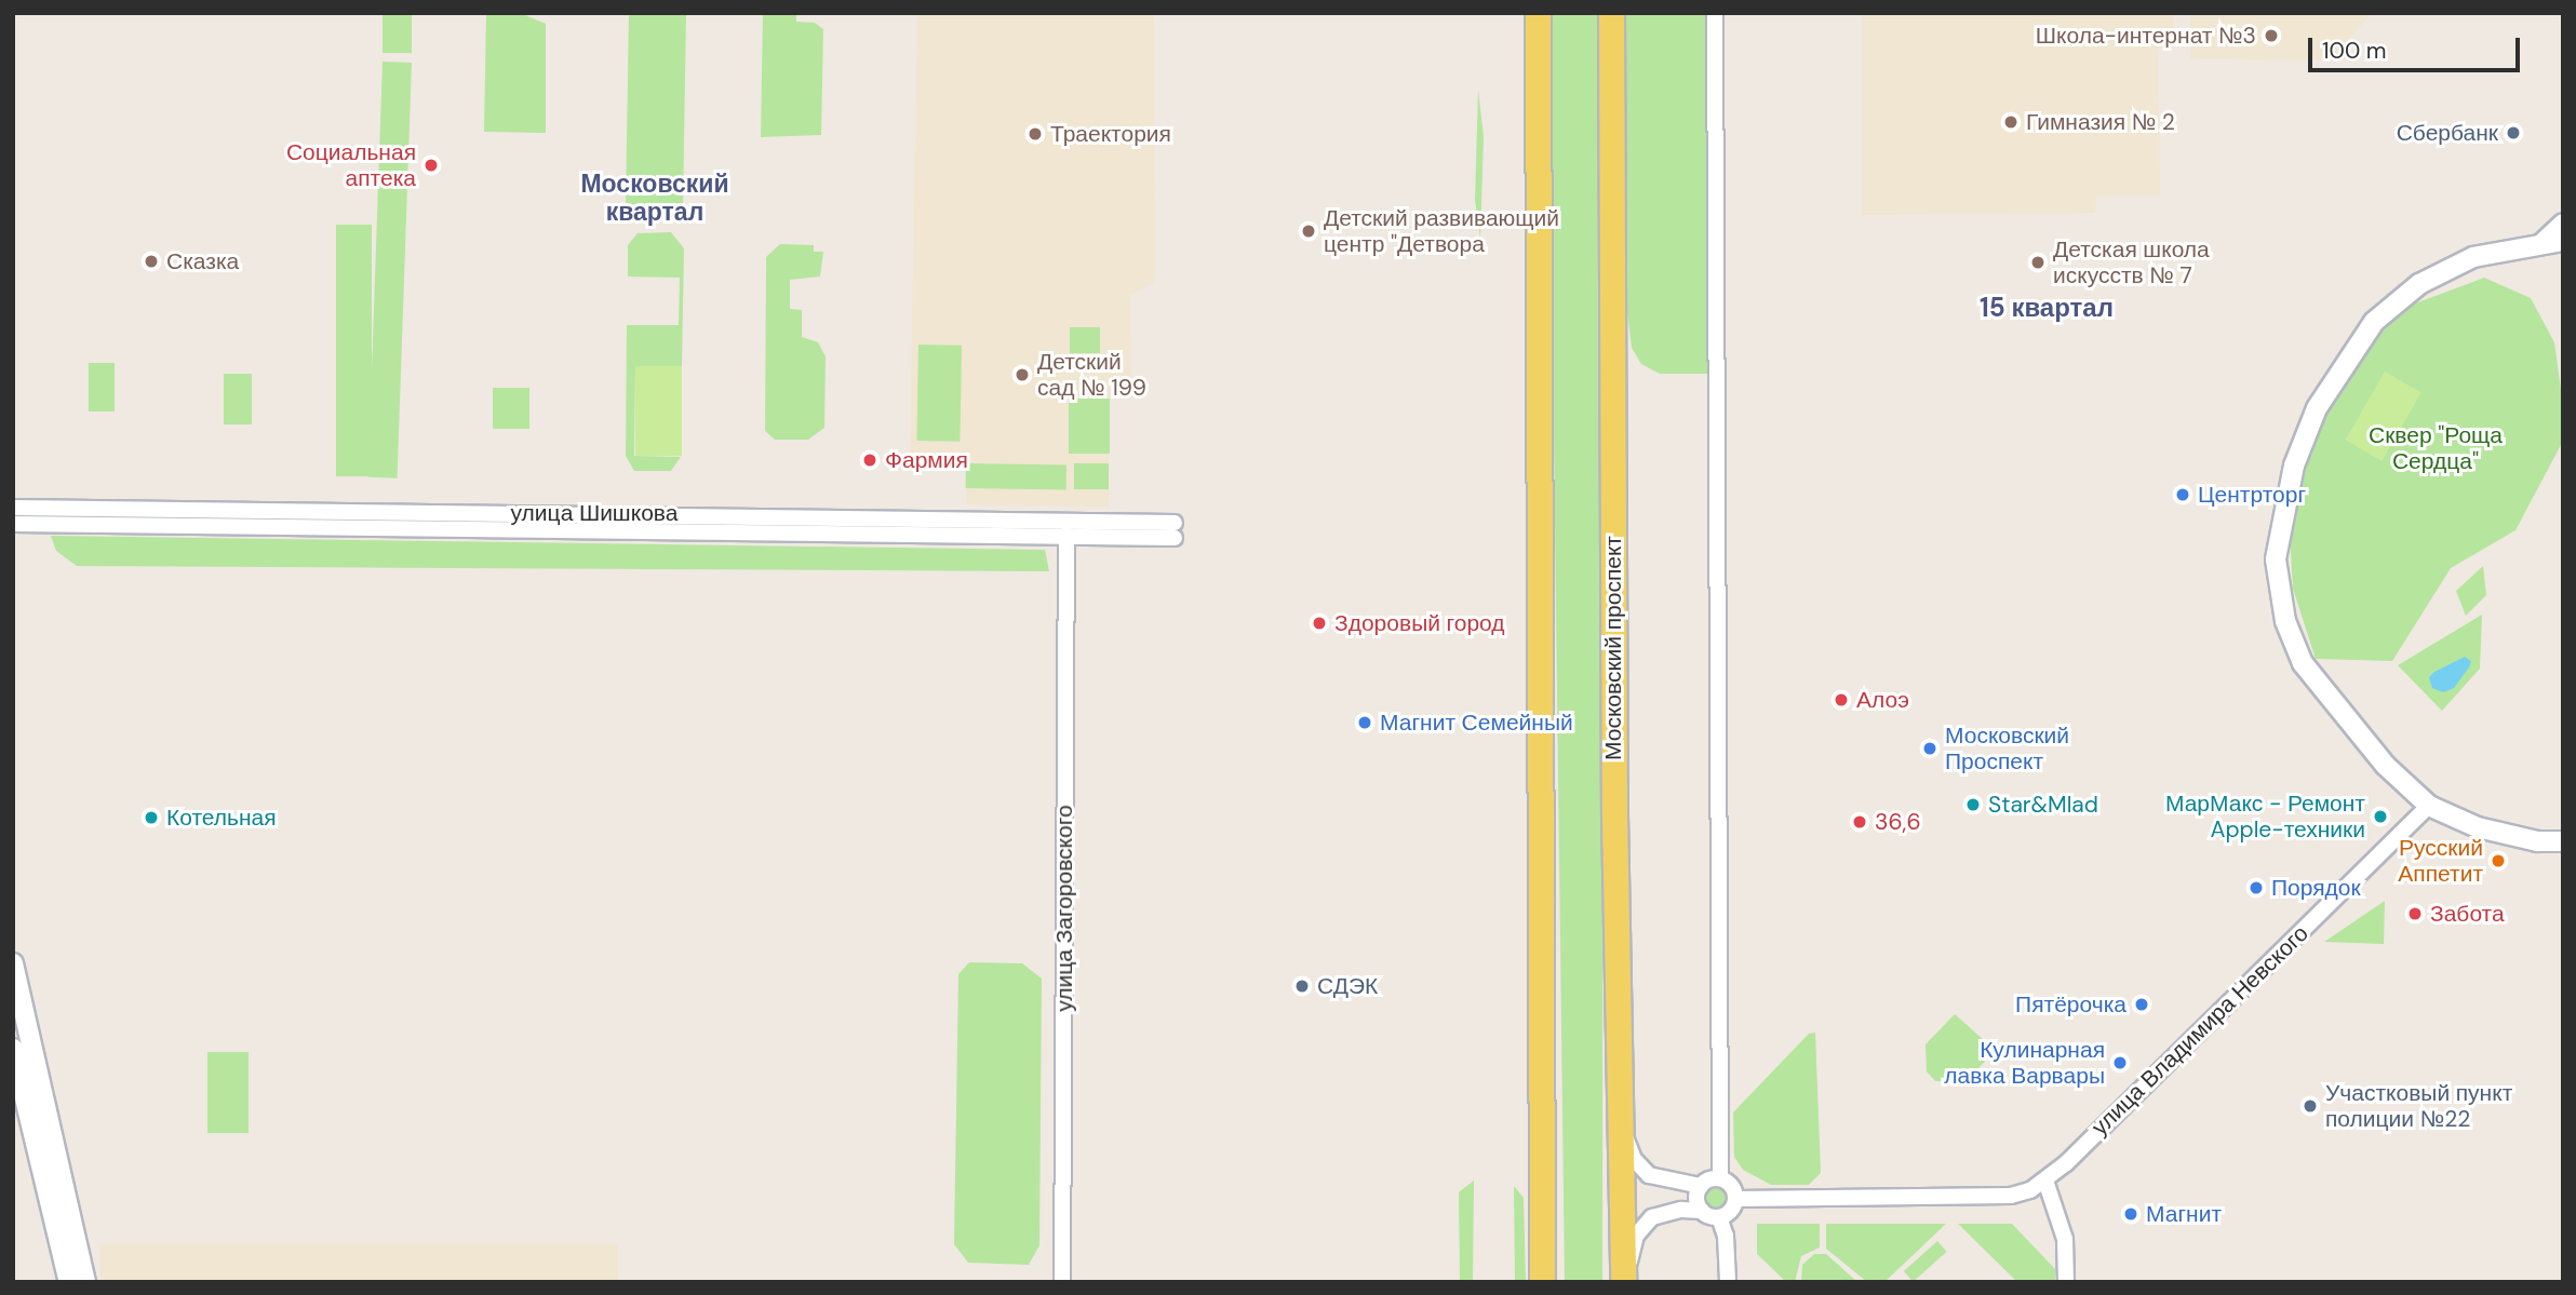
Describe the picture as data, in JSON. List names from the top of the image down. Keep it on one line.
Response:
{"streets":{"main road":["Московский проспект"],"street":["улица Шишкова","улица Загоровского","улица Владимира Невского"]},"crossings":[["улица Шишкова","улица Загоровского"]],"districts":["Московский квартал","15 квартал"],"parks":["Сквер \"Роща Сердца\""],"places":["Школа-интернат №3","Гимназия № 2","Сбербанк","Траектория","Социальная аптека","Детский развивающий центр \"Детвора","Сказка","Детская школа искусств № 7","Детский сад № 199","Фармия","Центрторг","Здоровый город","Алоэ","Магнит Семейный","Московский Проспект","Star&Mlad","МарМакс - Ремонт Apple-техники","Котельная","36,6","Русский Аппетит","Порядок","Забота","СДЭК","Пятёрочка","Кулинарная лавка Варвары","Участковый пункт полиции №22","Магнит"],"scale_bar":"100 m"}
